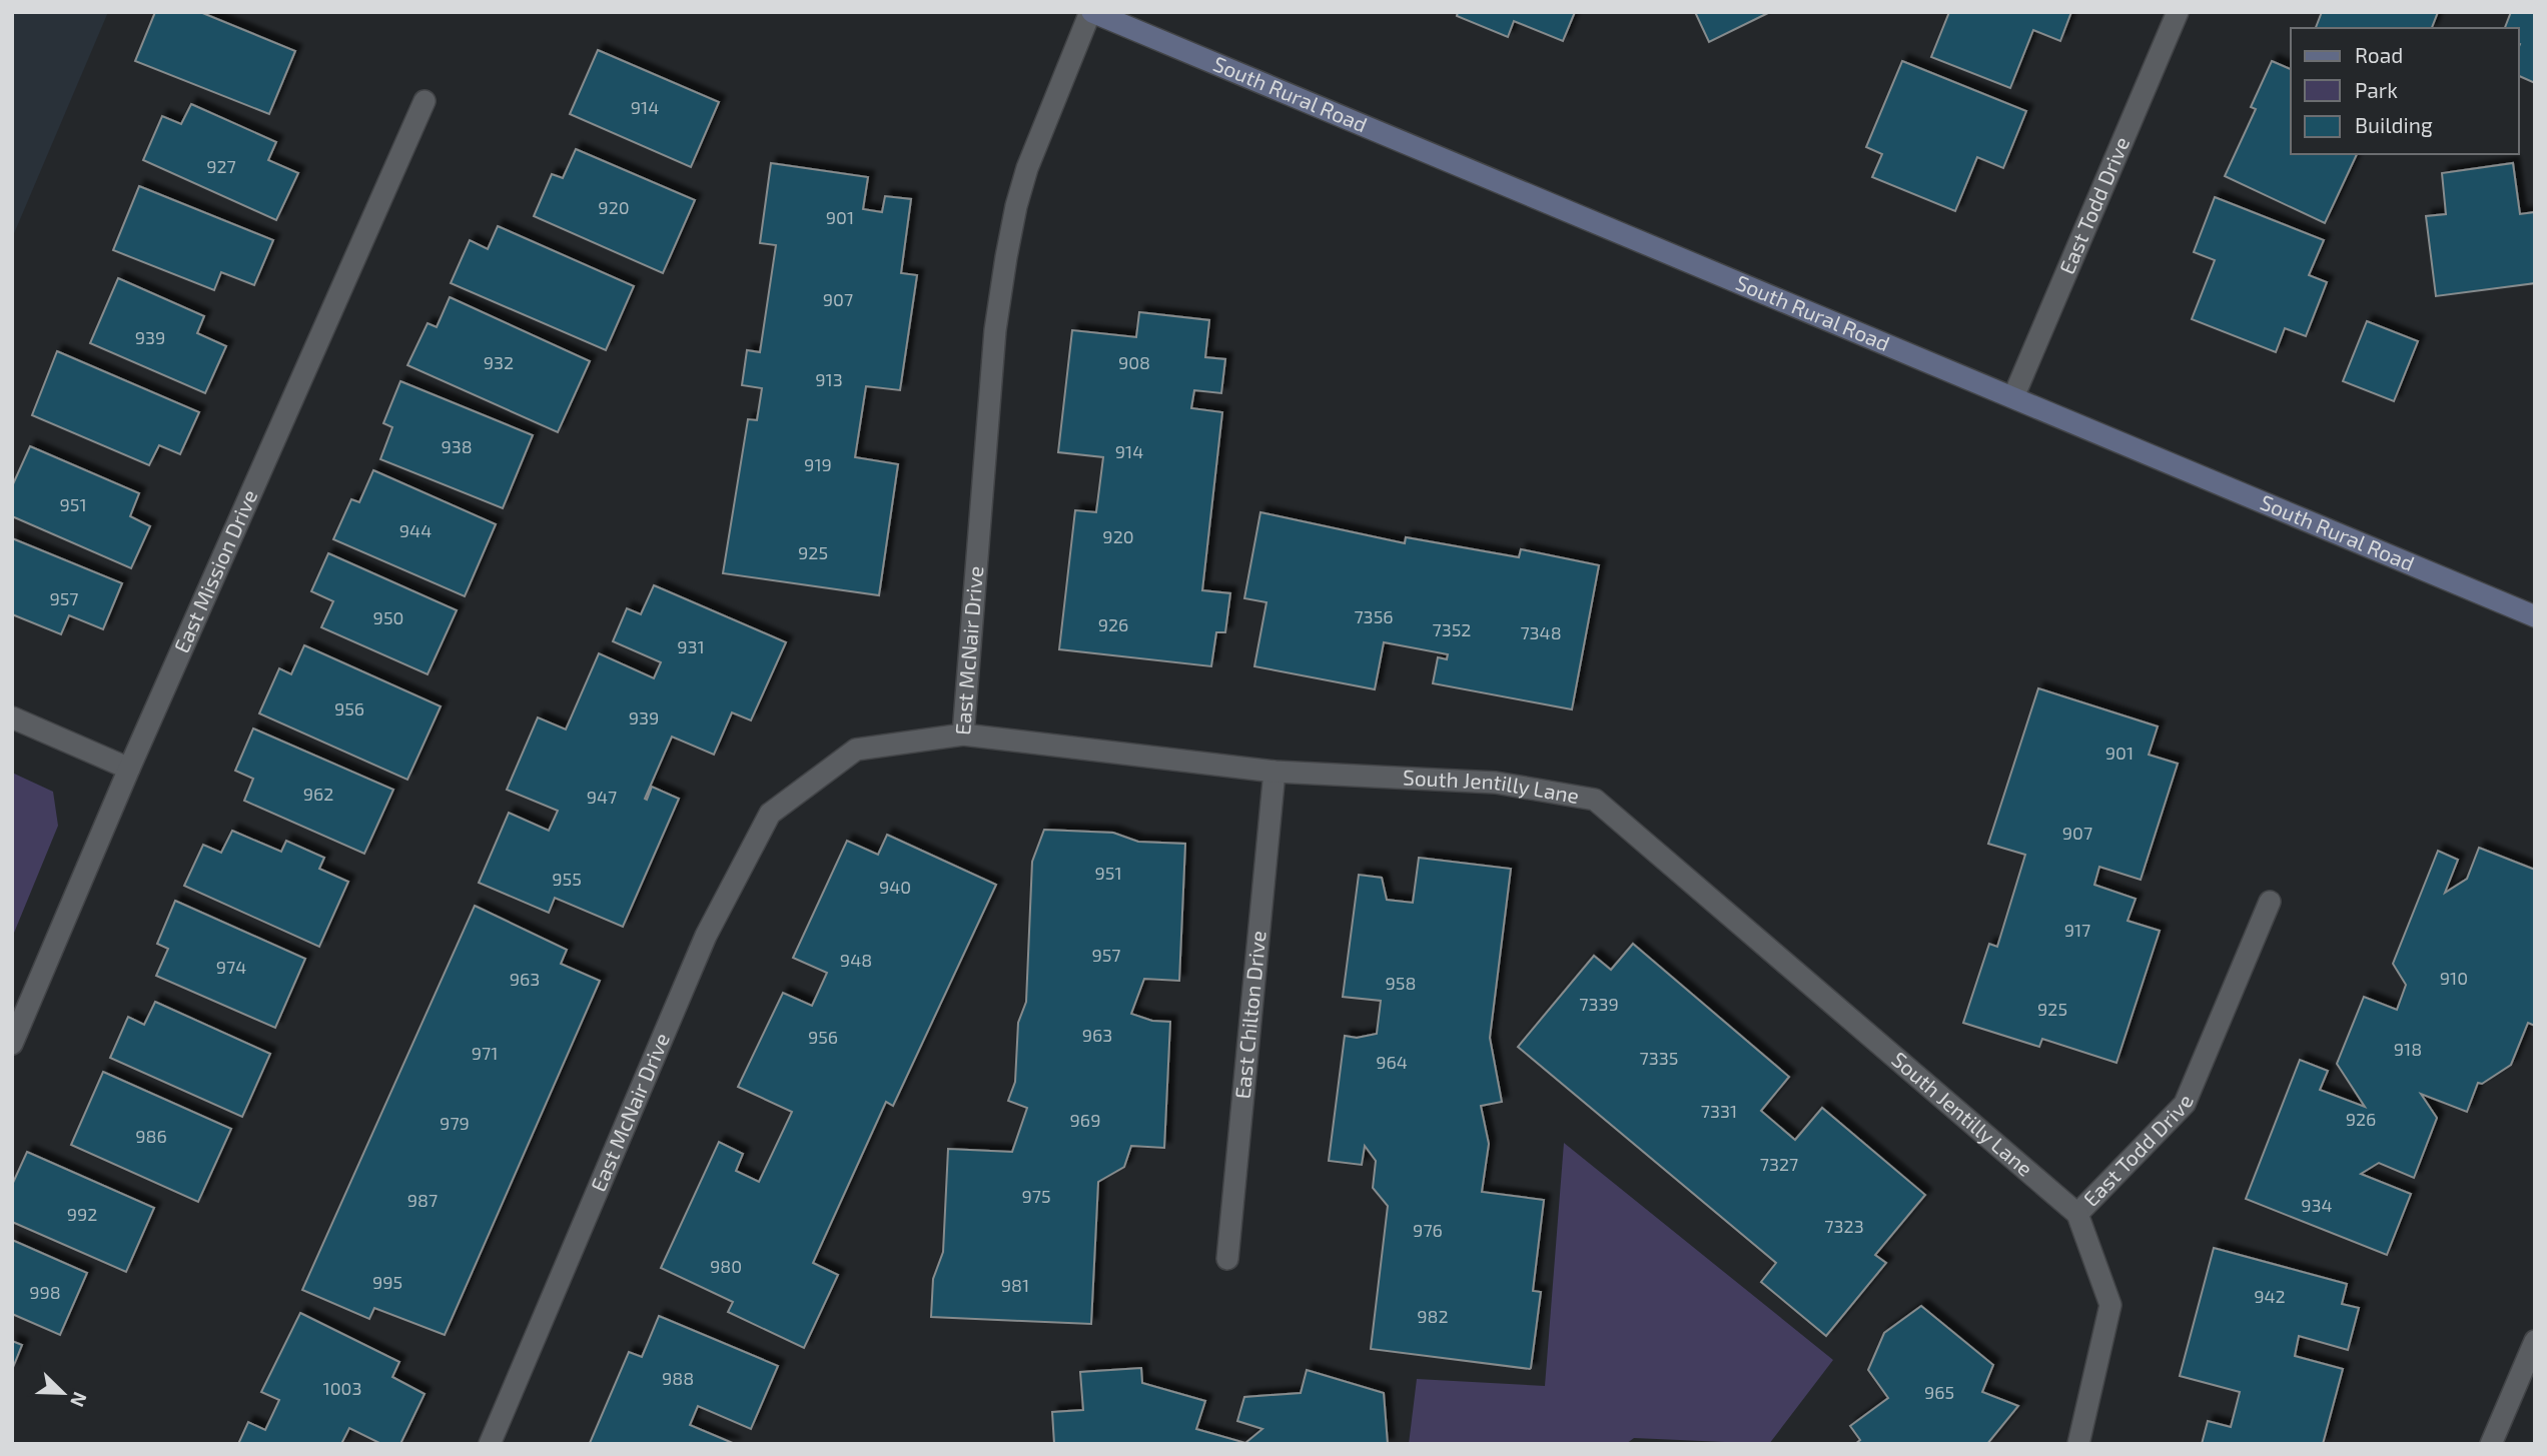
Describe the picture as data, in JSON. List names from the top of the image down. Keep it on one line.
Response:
{"streets":{"main road":["South Rural Road"],"street":["East Todd Drive","East Mission Drive","East McNair Drive","South Jentilly Lane","East Chilton Drive"]},"crossings":[["South Rural Road","East Todd Drive"],["South Rural Road","East McNair Drive"],["East Todd Drive","South Jentilly Lane"],["East McNair Drive","South Jentilly Lane"],["South Jentilly Lane","East Chilton Drive"]],"house_numbers":["914","927","920","901","907","939","932","908","913","938","914","919","951","944","920","925","957","7356","950","926","7352","7348","931","956","939","901","962","947","907","951","955","940","917","957","948","974","910","963","958","7339","925","963","956","918","971","7335","964","7331","926","969","979","986","7327","975","987","934","992","7323","976","980","995","981","998","942","982","988","1003","965"],"legend":["Road","Park","Building"],"north":"bottom right"}
